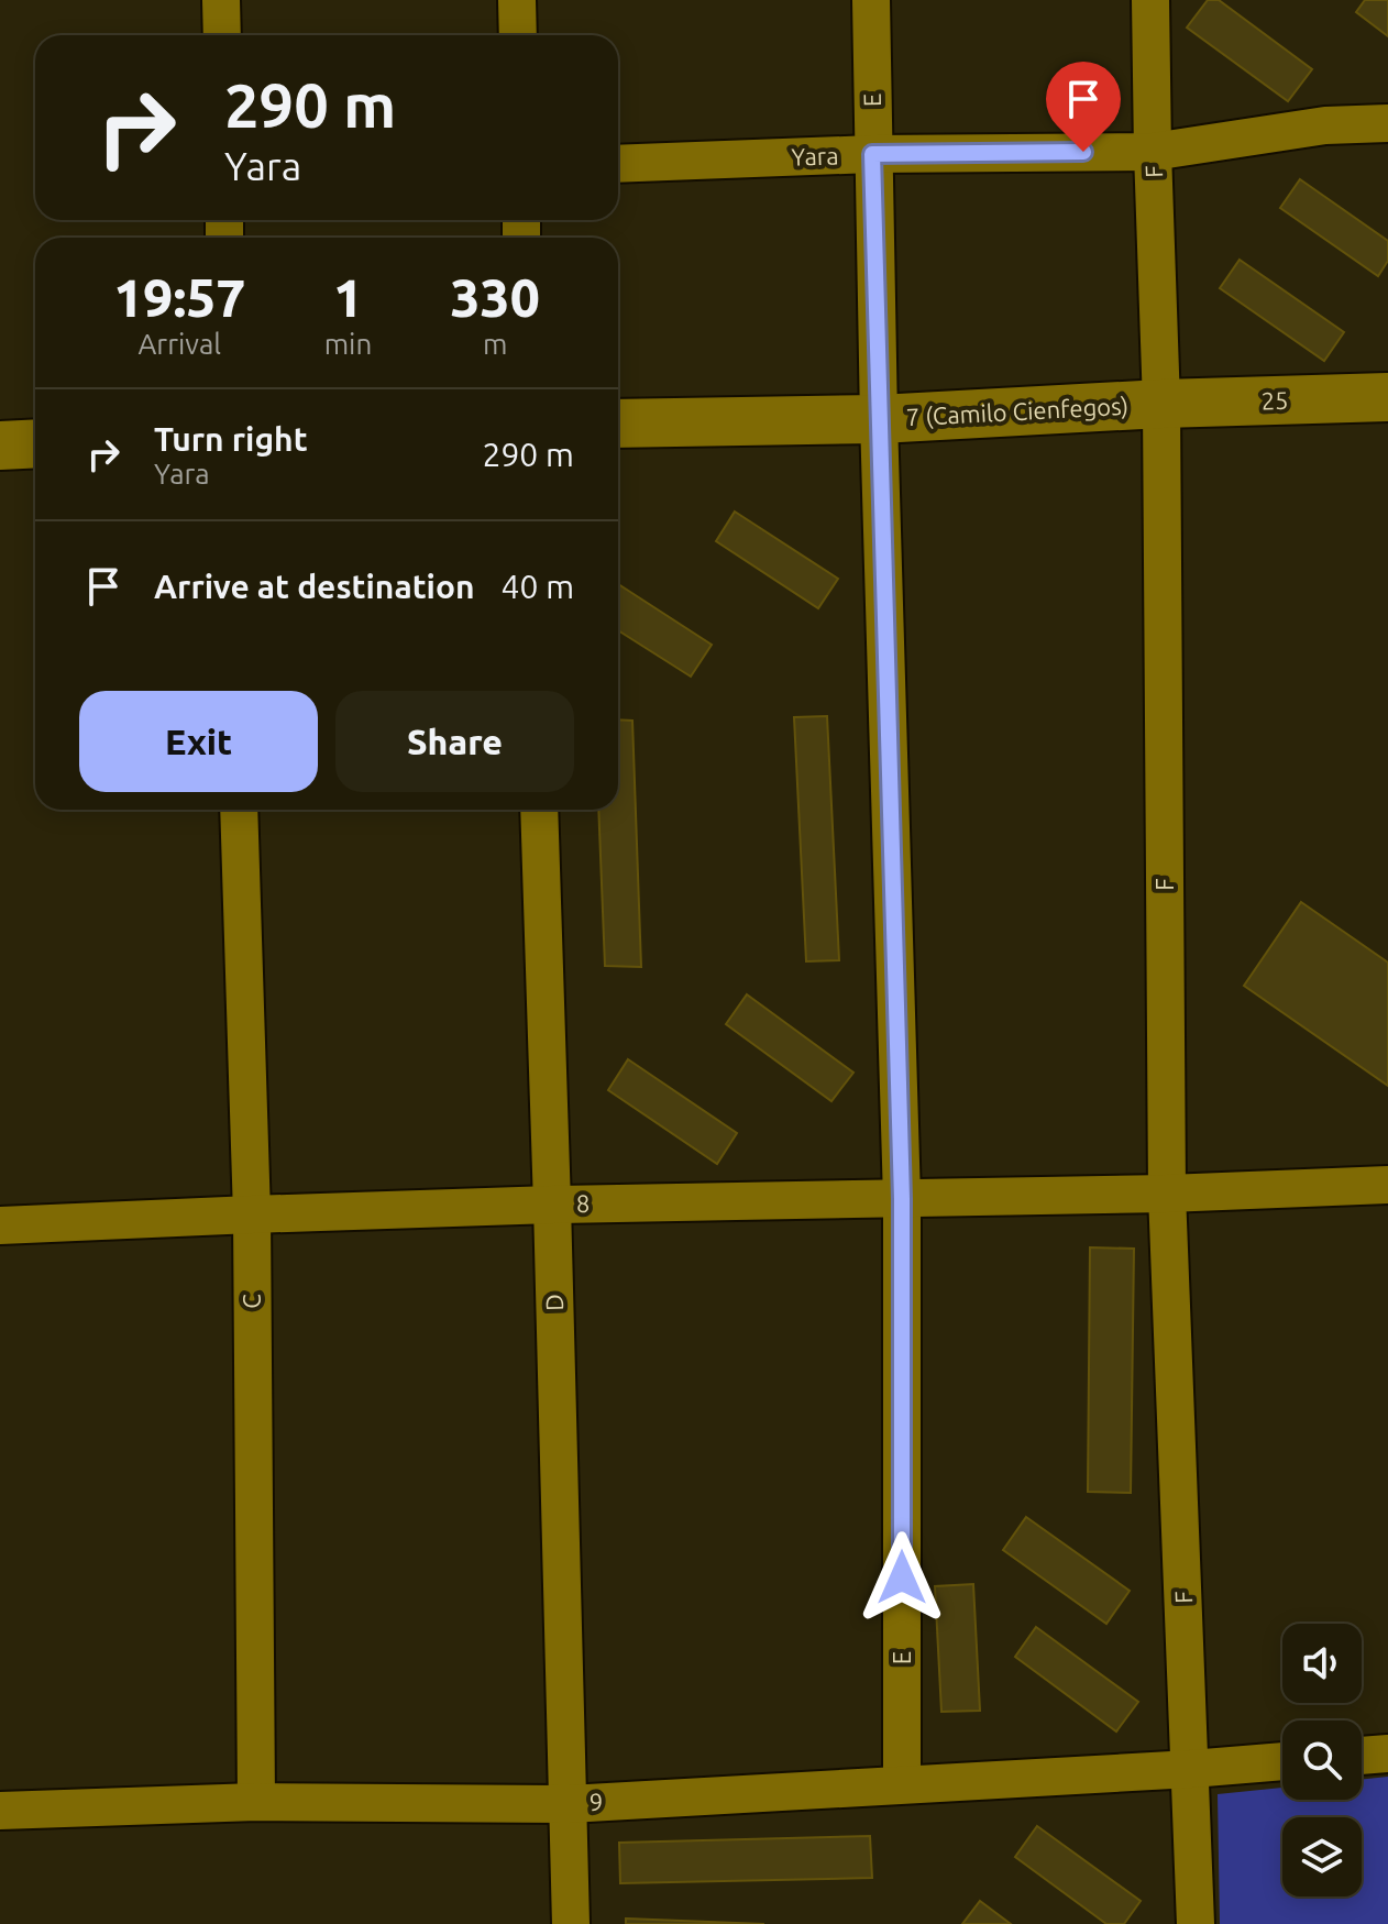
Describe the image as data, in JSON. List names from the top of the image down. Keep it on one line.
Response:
{"streets":{"street":["E","Yara","F","25","7 (Camilo Cienfegos)","8","C","D","9"]},"crossings":[["E","Yara"],["E","7 (Camilo Cienfegos)"],["E","8"],["E","9"],["Yara","F"],["F","25"],["F","7 (Camilo Cienfegos)"],["F","8"],["F","9"],["25","7 (Camilo Cienfegos)"],["8","C"],["8","D"],["C","9"],["D","9"]],"page":{"turn":["290 m","Yara"],"eta":["19:57","Arrival","1","min","330","m"],"list":[{"name":"Turn right","note":"Yara","value":"290 m"},{"name":"Arrive at destination","value":"40 m"}],"buttons":["Exit","Share"]}}
